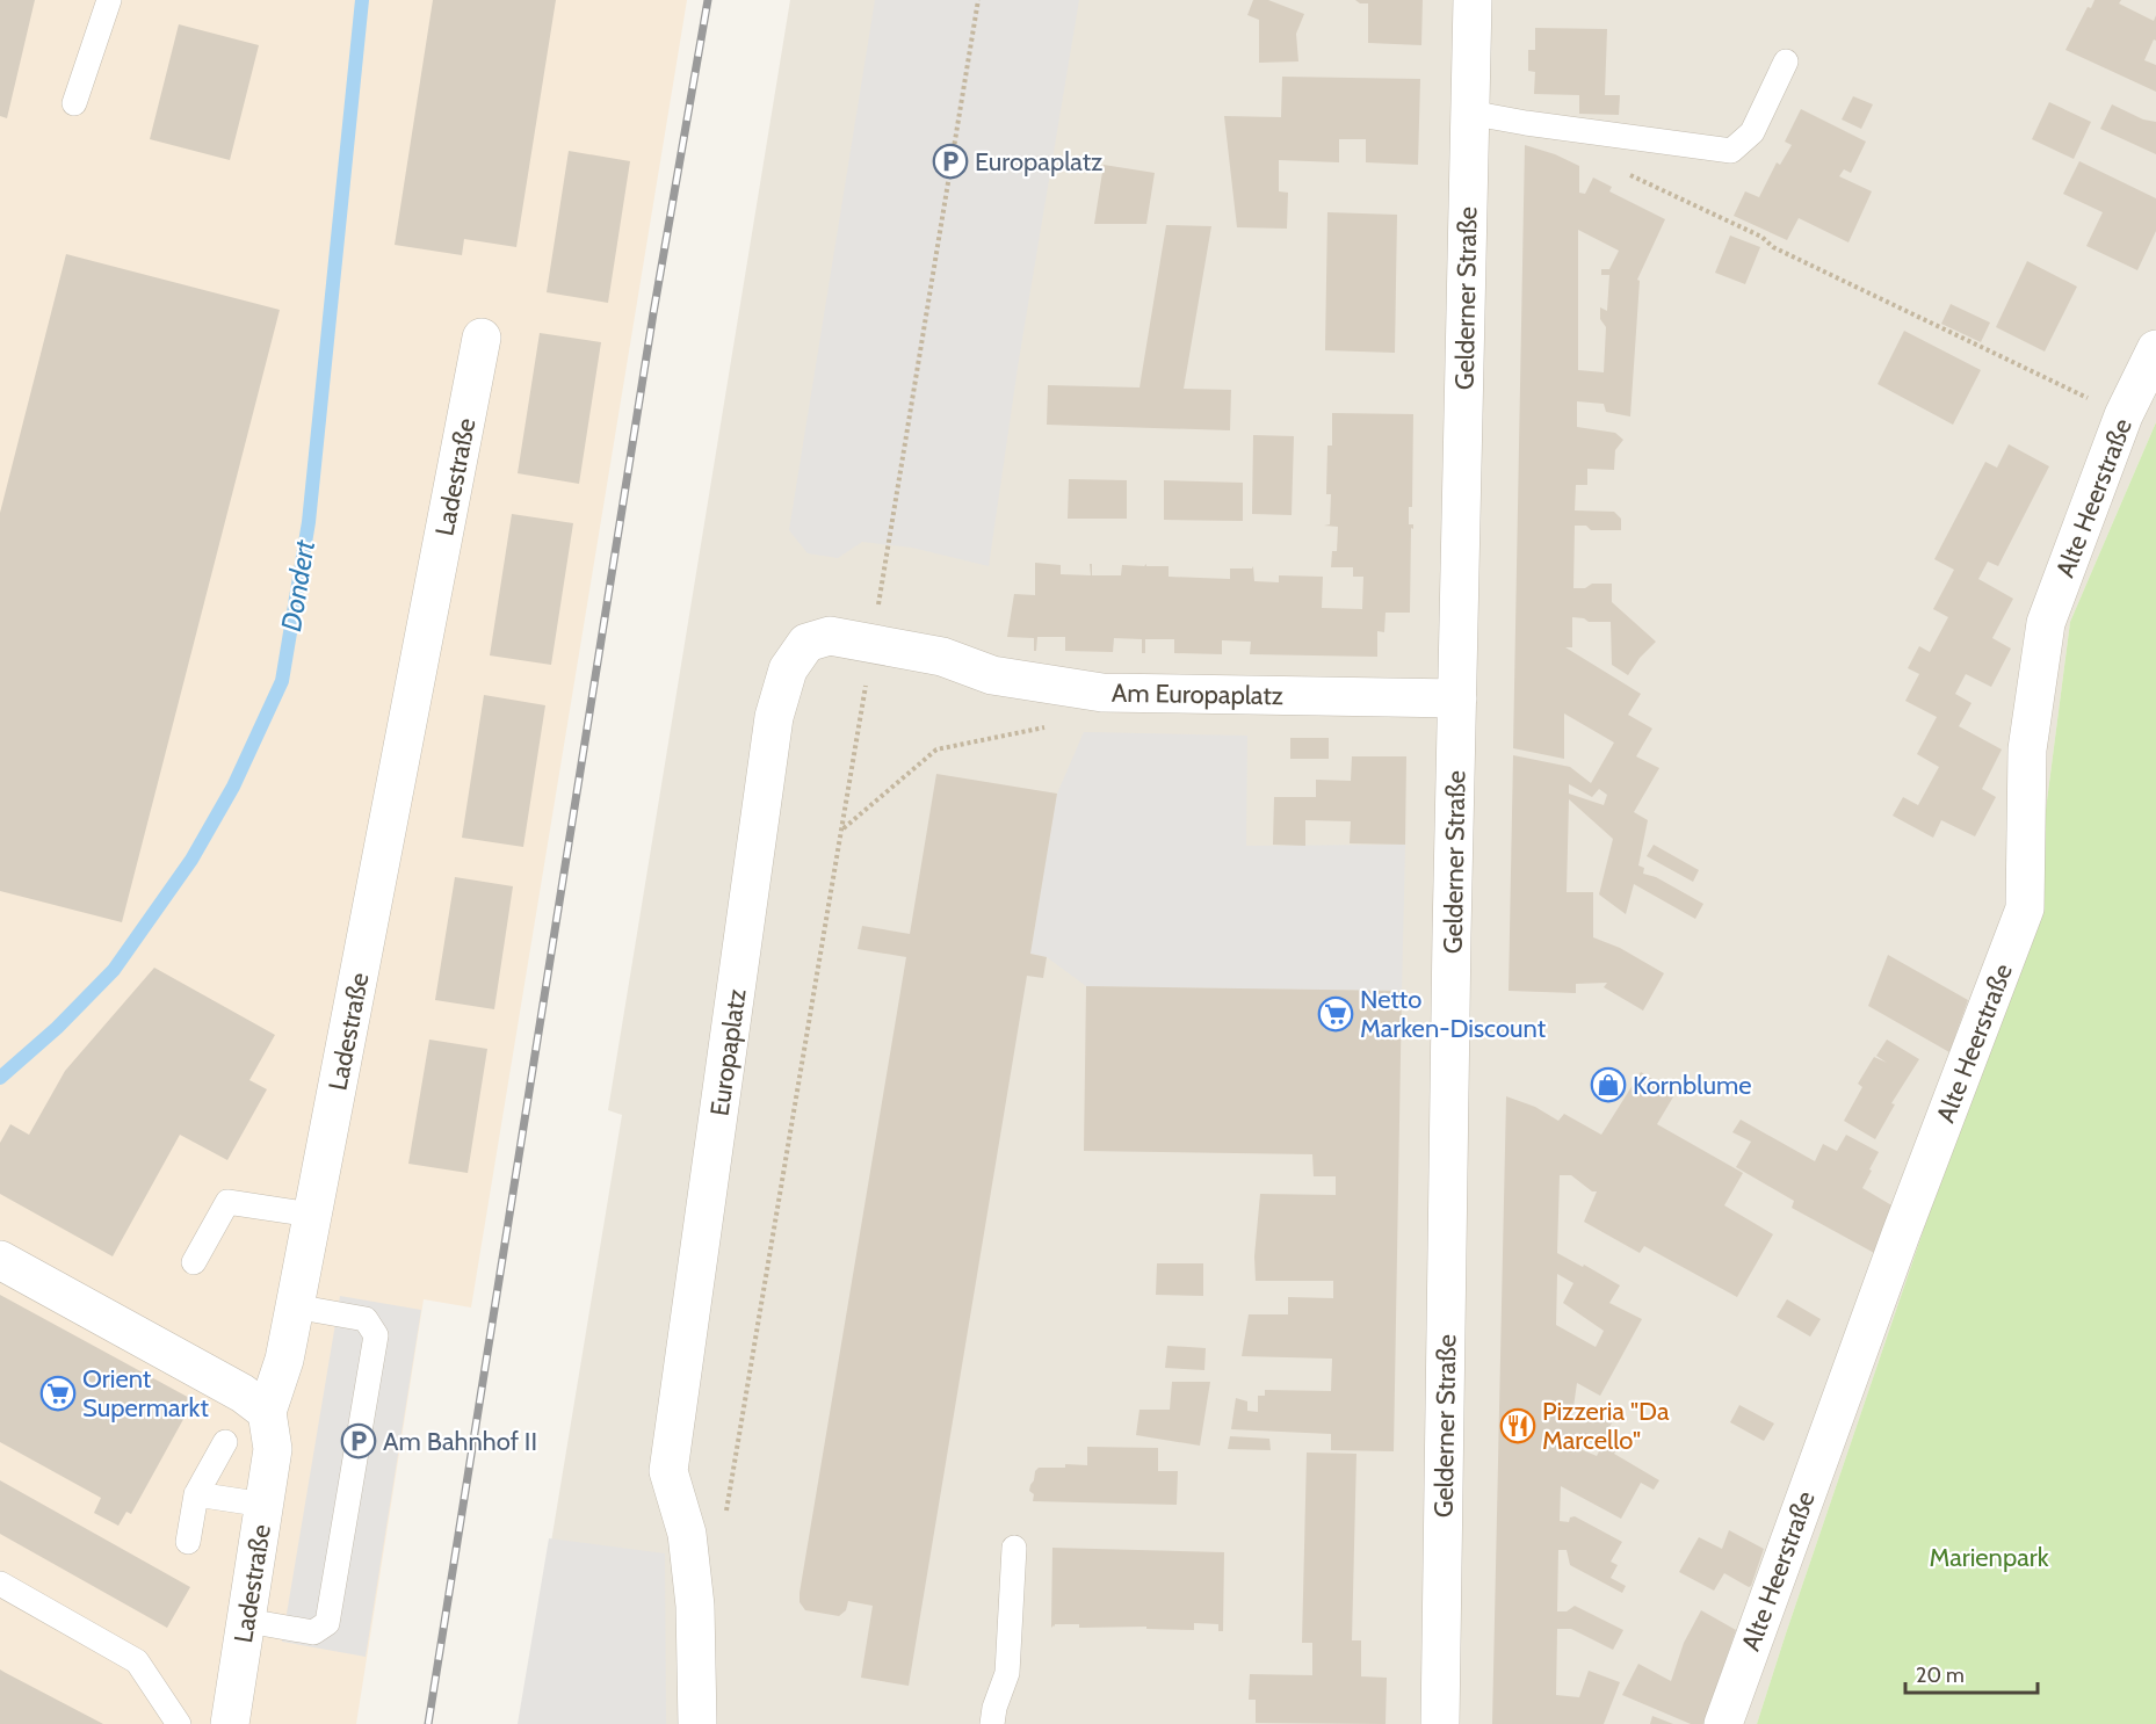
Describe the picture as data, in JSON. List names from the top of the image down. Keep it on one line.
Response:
{"streets":{"street":["Gelderner Straße","Ladestraße","Alte Heerstraße","Am Europaplatz","Europaplatz"]},"crossings":[["Gelderner Straße","Am Europaplatz"],["Am Europaplatz","Europaplatz"]],"water":["Dondert"],"parks":["Marienpark"],"places":{"parking":["Europaplatz","Am Bahnhof II"],"supermarket":["Netto Marken-Discount","Orient Supermarkt"],"shop":["Kornblume"],"restaurant":["Pizzeria \"Da Marcello\""]},"scale_bar":"20 m"}
